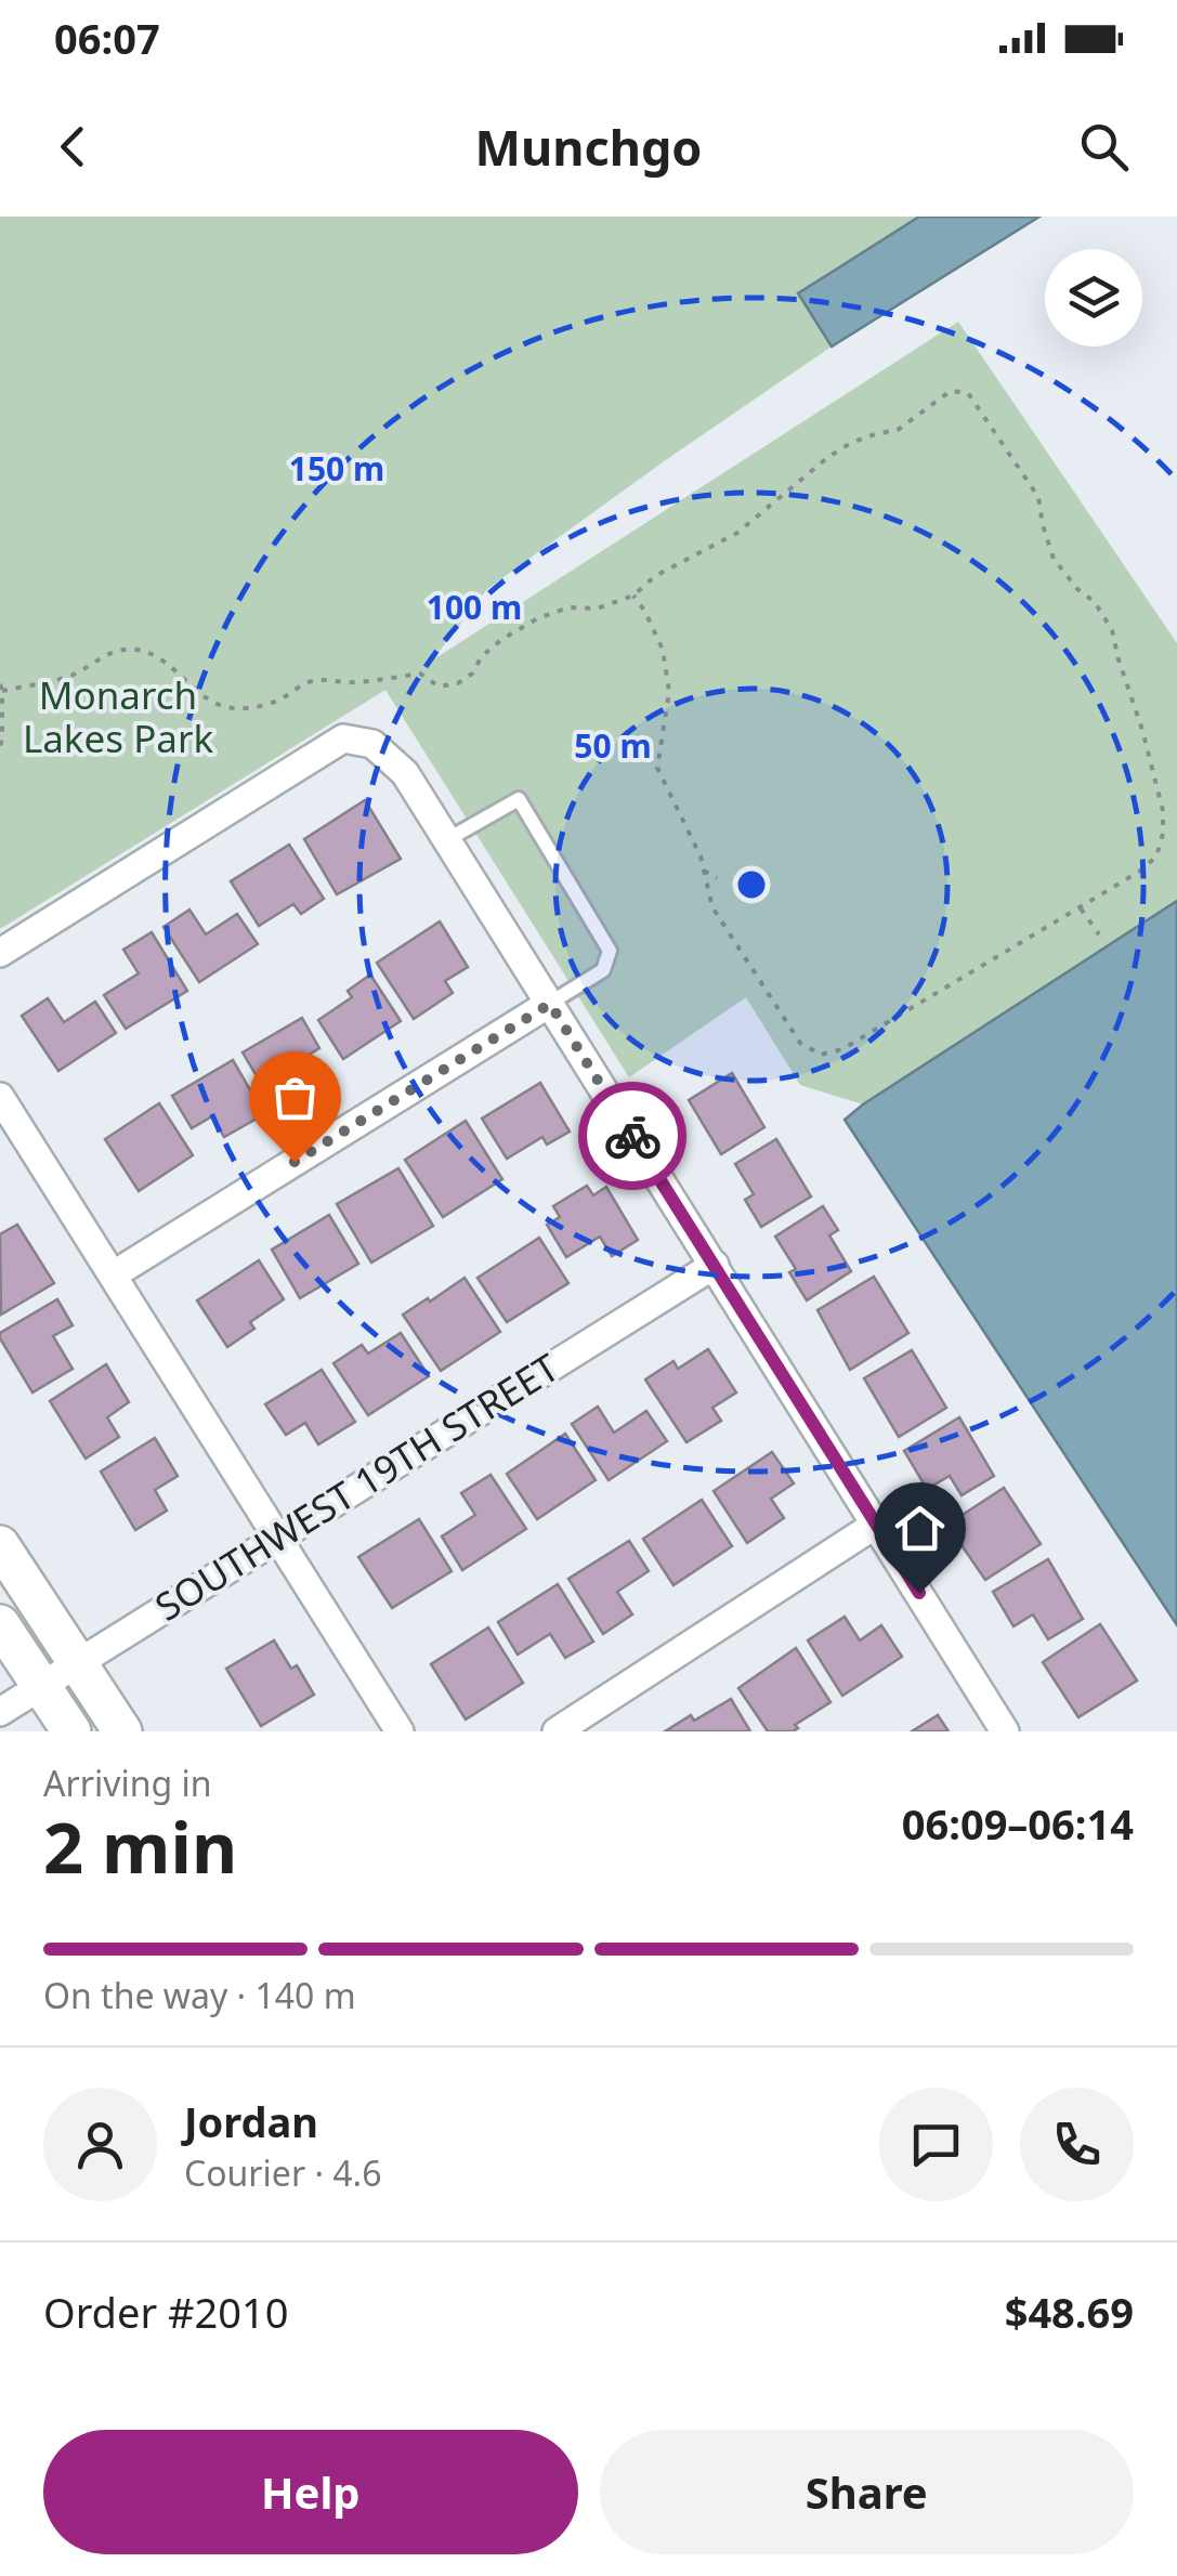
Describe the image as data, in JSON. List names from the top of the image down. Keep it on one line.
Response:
{"streets":{"street":["SOUTHWEST 19TH STREET"]},"parks":["Monarch Lakes Park"],"page":{"status":"06:07","header":"Munchgo","heading":["2 min","Arriving in","06:09–06:14"],"panel":["Jordan","Courier · 4.6","Order #2010","$48.69"],"bar":"On the way · 140 m","buttons":["Help","Share"]},"rings":["150 m","100 m","50 m"]}
